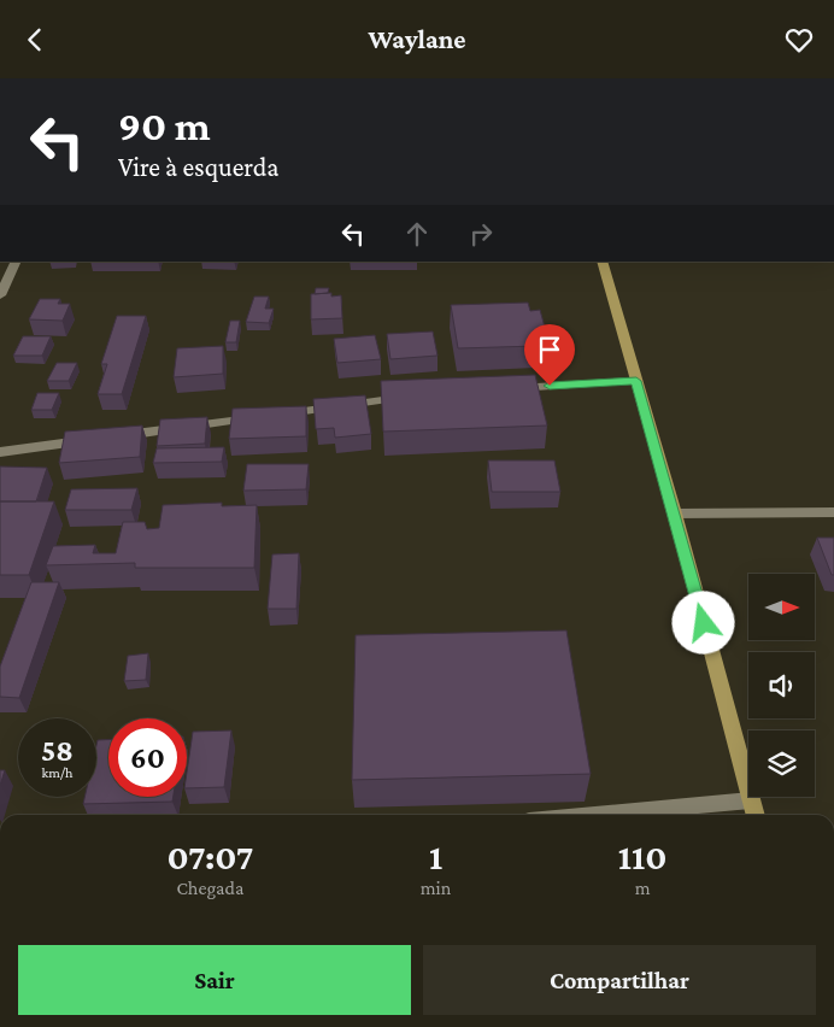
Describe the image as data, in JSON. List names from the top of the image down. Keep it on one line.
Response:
{"north":"right","page":{"header":"Waylane","turn":["90 m","Vire à esquerda"],"speed":"58 km/h","limit":"60","eta":["07:07","Chegada","1","min","110","m"],"buttons":["Sair","Compartilhar"]}}
